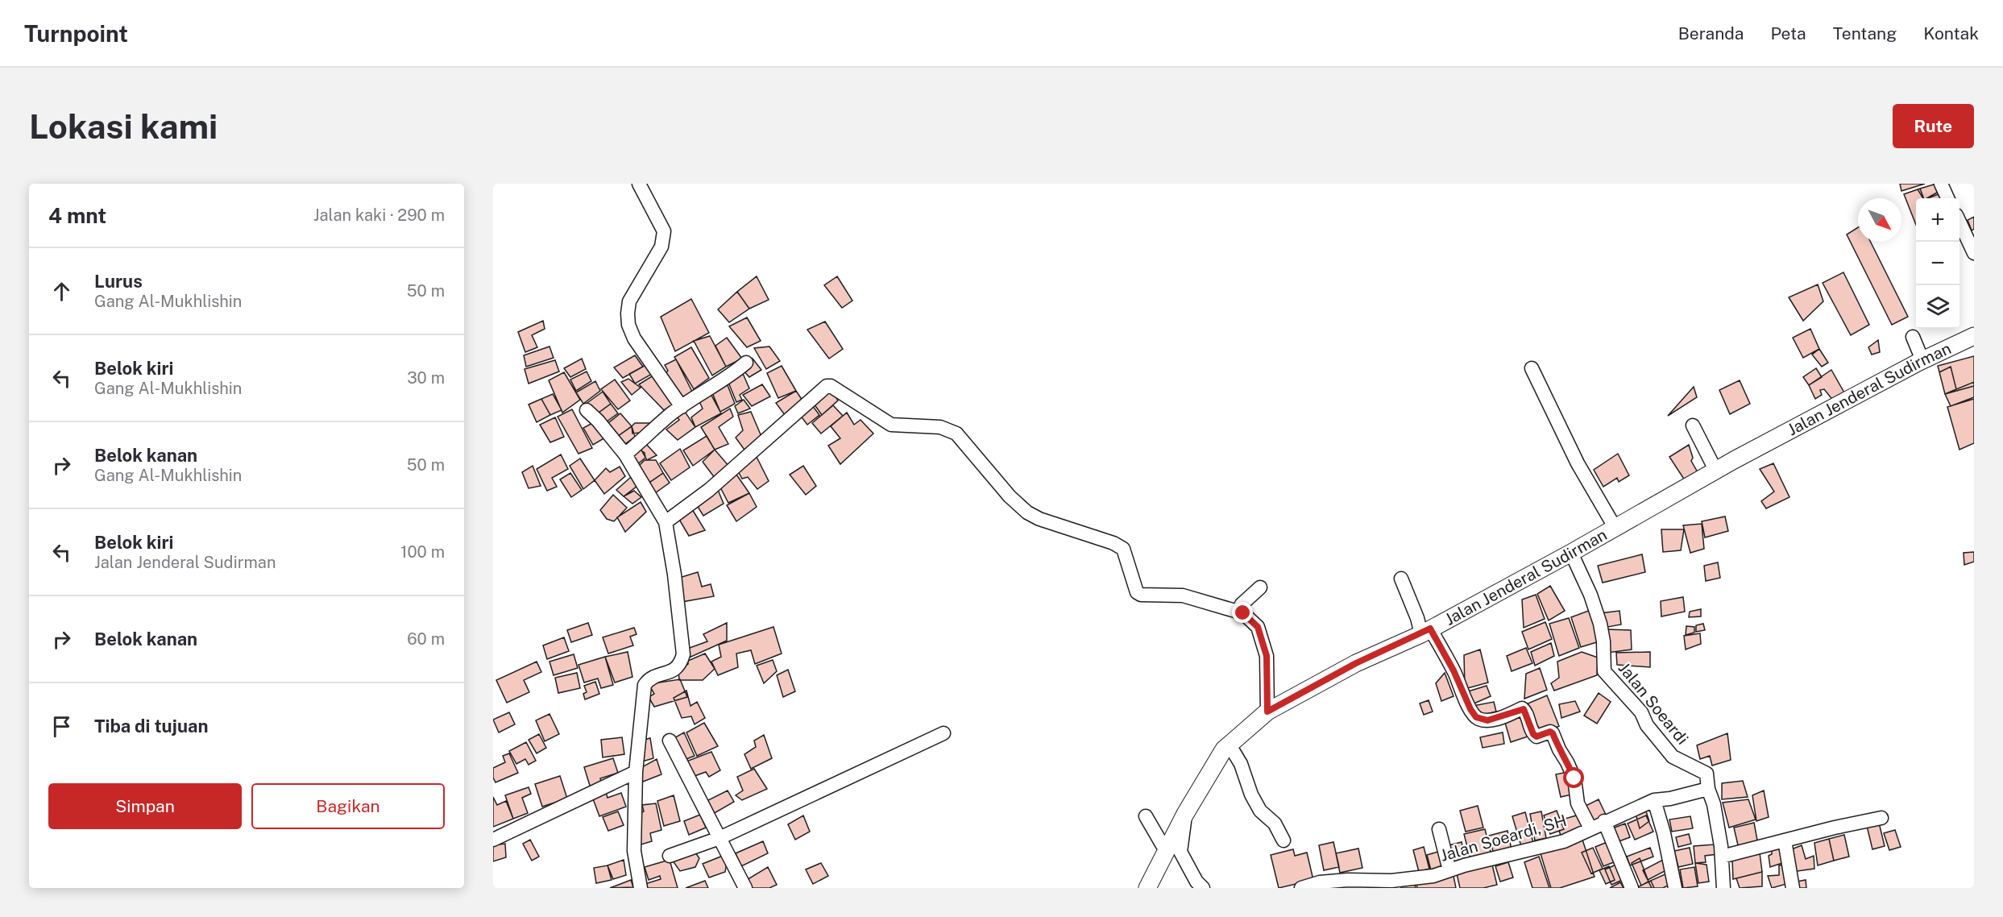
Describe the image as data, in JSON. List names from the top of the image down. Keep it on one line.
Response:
{"streets":{"main road":["Jalan Jenderal Sudirman"],"street":["Jalan Soeardi","Jalan Soeardi, SH"]},"crossings":[["Jalan Jenderal Sudirman","Jalan Soeardi"],["Jalan Soeardi","Jalan Soeardi, SH"]],"north":"bottom right","page":{"header":"Turnpoint","nav":["Beranda","Peta","Tentang","Kontak"],"buttons":["Rute",["Simpan","Bagikan"]],"title":"Lokasi kami","heading":["4 mnt","Jalan kaki · 290 m"],"map_buttons":["+","−"],"list":[["Lurus","Gang Al-Mukhlishin","50 m"],["Belok kiri","Gang Al-Mukhlishin","30 m"],["Belok kanan","Gang Al-Mukhlishin","50 m"],["Belok kiri","Jalan Jenderal Sudirman","100 m"],["Belok kanan","60 m"],"Tiba di tujuan"]}}
